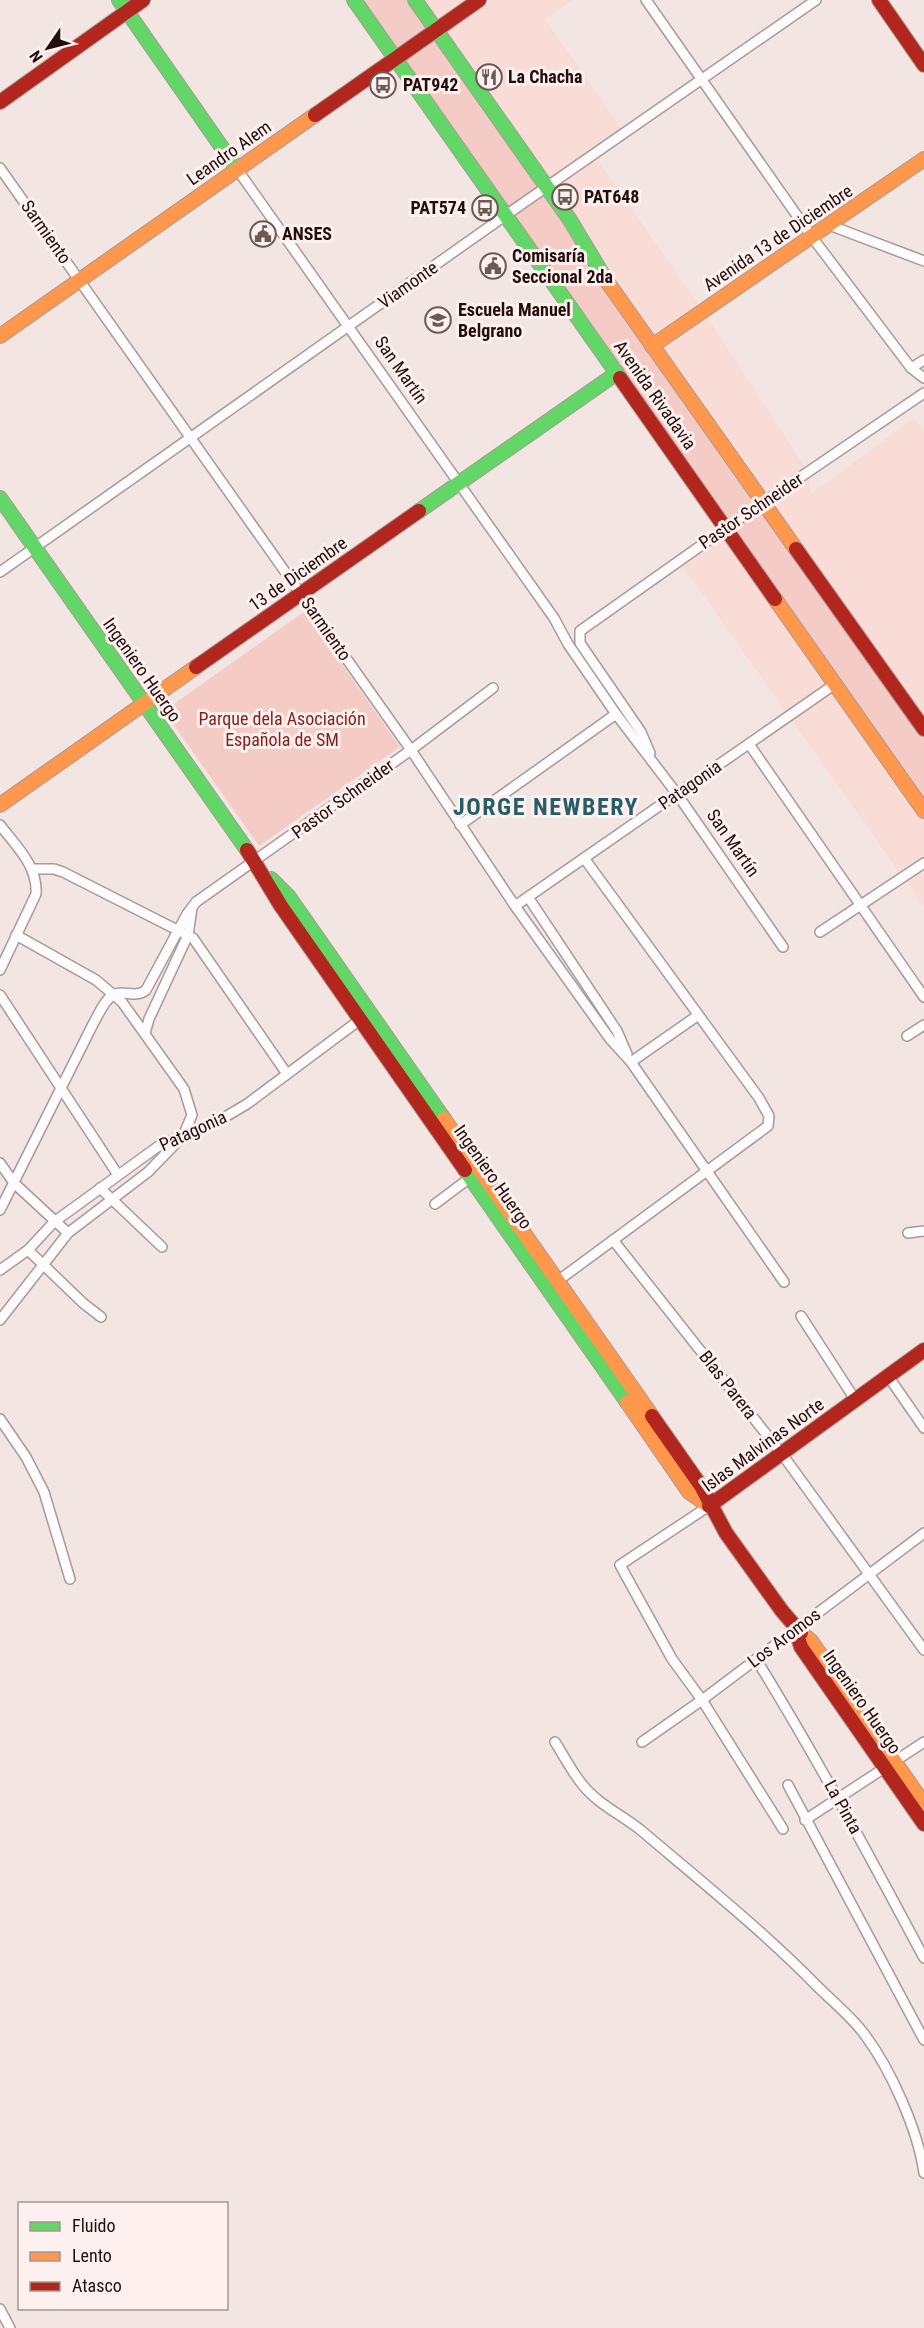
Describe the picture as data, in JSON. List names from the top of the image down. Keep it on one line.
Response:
{"streets":{"main road":["Leandro Alem","Avenida 13 de Diciembre","San Martín","Avenida Rivadavia","13 de Diciembre","Ingeniero Huergo","Islas Malvinas Norte"],"street":["Sarmiento","Viamonte","Pastor Schneider","Patagonia","Blas Parera","Los Aromos","La Pinta"]},"crossings":[["Leandro Alem","Sarmiento"],["Leandro Alem","San Martín"],["Leandro Alem","Avenida Rivadavia"],["Sarmiento","Viamonte"],["Sarmiento","Pastor Schneider"],["Sarmiento","13 de Diciembre"],["Sarmiento","Patagonia"],["Avenida 13 de Diciembre","Avenida Rivadavia"],["Viamonte","San Martín"],["Viamonte","Avenida Rivadavia"],["Viamonte","Ingeniero Huergo"],["San Martín","Pastor Schneider"],["San Martín","13 de Diciembre"],["San Martín","Patagonia"],["Avenida Rivadavia","Pastor Schneider"],["Avenida Rivadavia","13 de Diciembre"],["Avenida Rivadavia","Patagonia"],["Pastor Schneider","Ingeniero Huergo"],["13 de Diciembre","Ingeniero Huergo"],["Ingeniero Huergo","Patagonia"],["Ingeniero Huergo","Islas Malvinas Norte"],["Ingeniero Huergo","Los Aromos"],["Blas Parera","Islas Malvinas Norte"],["Blas Parera","Los Aromos"],["Islas Malvinas Norte","Los Aromos"],["Los Aromos","La Pinta"]],"districts":["JORGE NEWBERY"],"parks":["Parque dela Asociación Española de SM"],"places":{"restaurant":["La Chacha"],"bus stop":["PAT942","PAT648","PAT574"],"public building":["ANSES","Comisaría Seccional 2da"],"school or university":["Escuela Manuel Belgrano"]},"legend":["Fluido","Lento","Atasco"],"north":"bottom left"}
